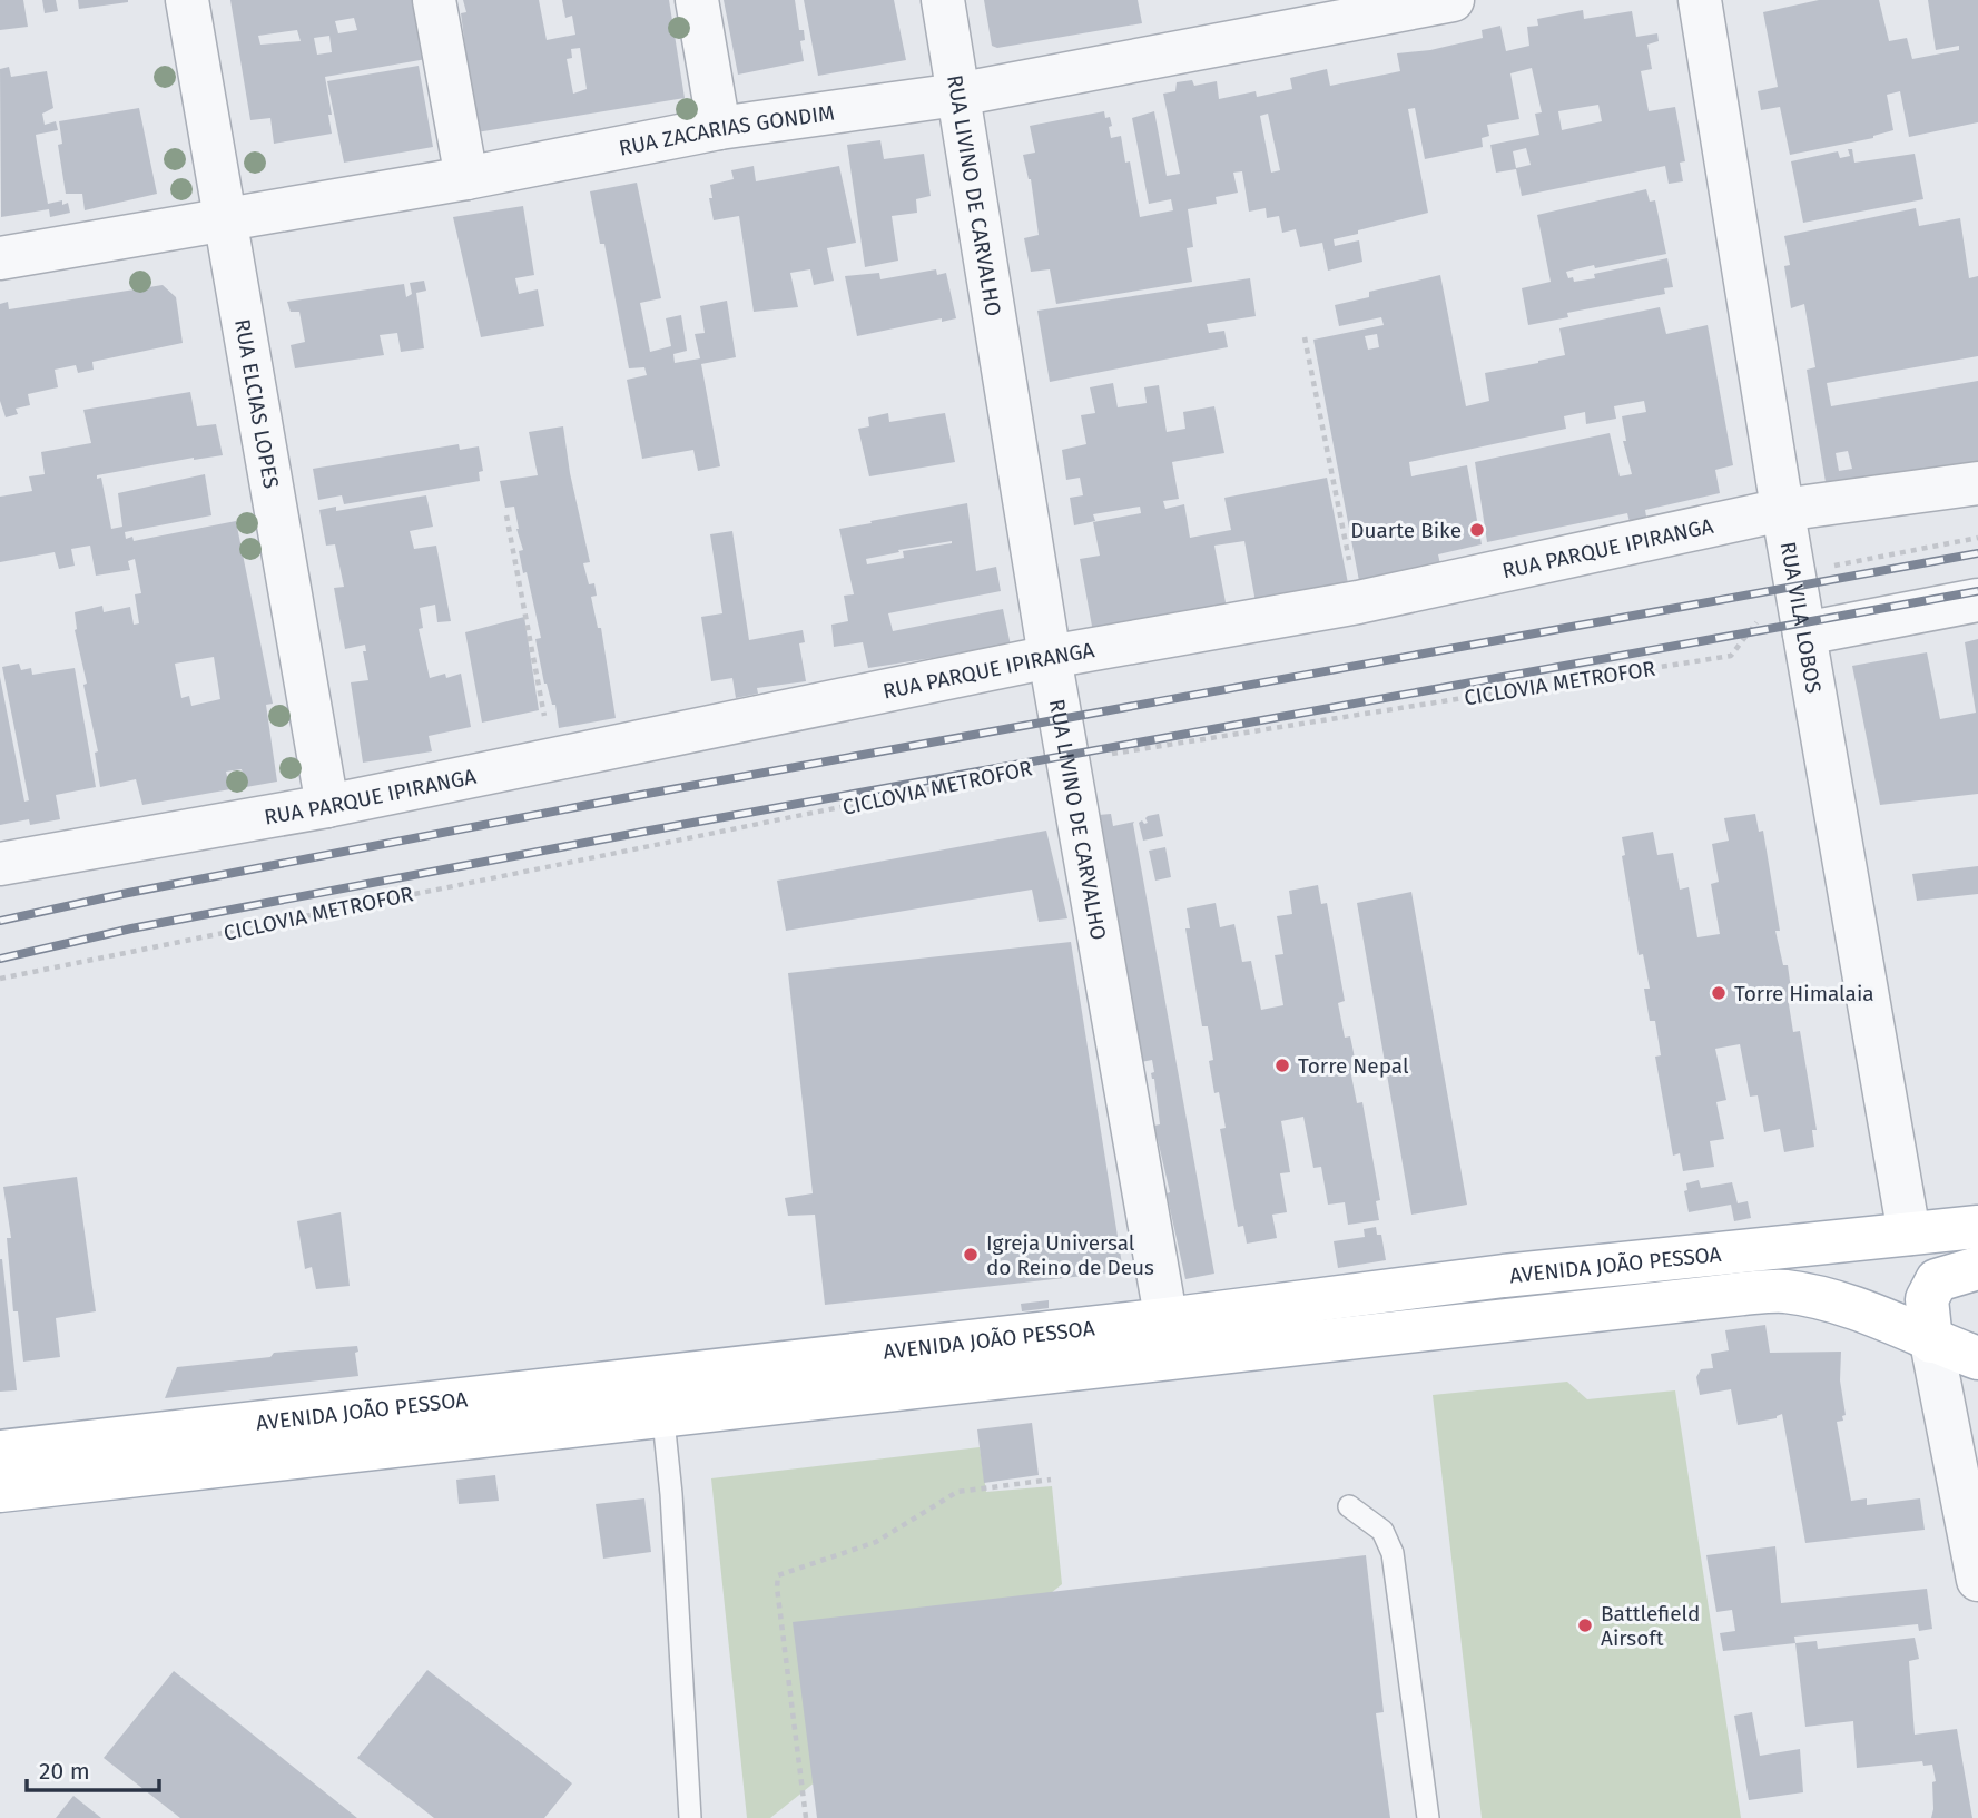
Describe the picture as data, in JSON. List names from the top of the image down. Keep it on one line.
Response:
{"streets":{"main road":["AVENIDA JOÃO PESSOA"],"street":["RUA ZACARIAS GONDIM","RUA LIVINO DE CARVALHO","RUA ELCIAS LOPES","RUA PARQUE IPIRANGA","RUA VILA LOBOS"],"path":["CICLOVIA METROFOR"]},"crossings":[["RUA ZACARIAS GONDIM","RUA LIVINO DE CARVALHO"],["RUA ZACARIAS GONDIM","RUA ELCIAS LOPES"],["RUA LIVINO DE CARVALHO","RUA PARQUE IPIRANGA"],["RUA LIVINO DE CARVALHO","CICLOVIA METROFOR"],["RUA LIVINO DE CARVALHO","AVENIDA JOÃO PESSOA"],["RUA ELCIAS LOPES","RUA PARQUE IPIRANGA"],["RUA PARQUE IPIRANGA","RUA VILA LOBOS"],["RUA VILA LOBOS","CICLOVIA METROFOR"],["RUA VILA LOBOS","AVENIDA JOÃO PESSOA"]],"places":["Duarte Bike","Torre Himalaia","Torre Nepal","Igreja Universal do Reino de Deus","Battlefield Airsoft"],"scale_bar":"20 m"}
